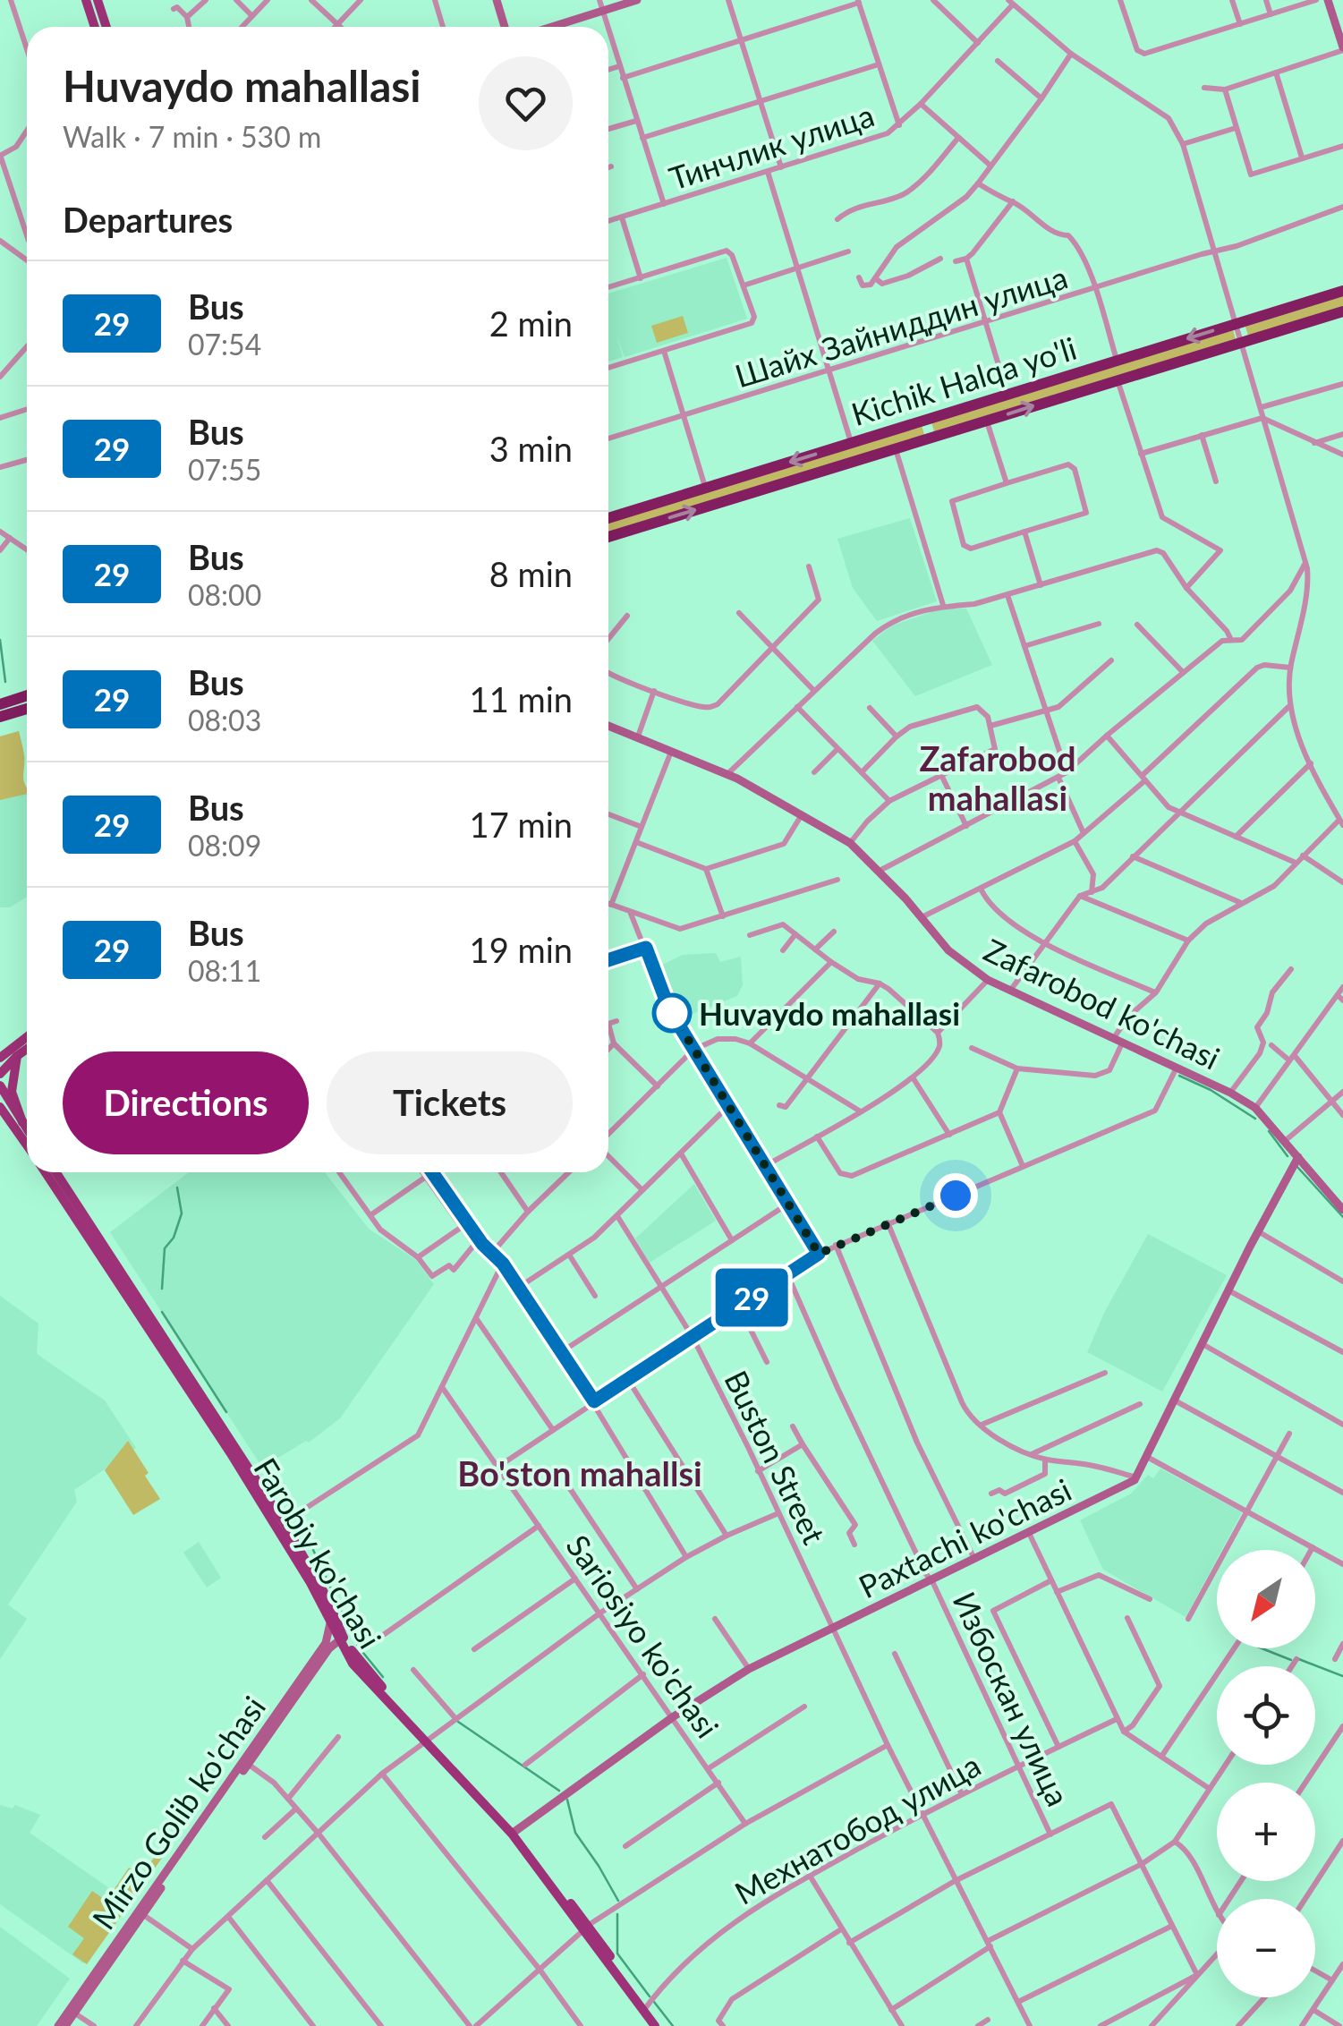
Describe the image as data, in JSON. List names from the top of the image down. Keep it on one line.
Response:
{"streets":{"highway":["Kichik Halqa yo'li"],"main road":["Farobiy ko'chasi"],"street":["Тинчлик улица","Шайх Зайниддин улица","Zafarobod ko'chasi","Buston Street","Paxtachi ko'chasi","Sariosiyo ko'chasi","Избоскан улица","Mirzo Golib ko'chasi","Мехнатобод улица"]},"crossings":[["Buston Street","Paxtachi ko'chasi"],["Buston Street","Мехнатобод улица"],["Paxtachi ko'chasi","Farobiy ko'chasi"],["Paxtachi ko'chasi","Sariosiyo ko'chasi"],["Paxtachi ko'chasi","Избоскан улица"],["Farobiy ko'chasi","Mirzo Golib ko'chasi"],["Farobiy ko'chasi","Мехнатобод улица"],["Избоскан улица","Мехнатобод улица"]],"districts":["Zafarobod mahallasi","Bo'ston mahallsi"],"places":["Huvaydo mahallasi"],"lines":["bus line 29"],"north":"bottom left","page":{"on_map":"29","heading":[["Huvaydo mahallasi","Walk · 7 min · 530 m"],"Departures"],"list":[{"mark":"29","name":"Bus","note":"07:54","value":"2 min"},{"mark":"29","name":"Bus","note":"07:55","value":"3 min"},{"mark":"29","name":"Bus","note":"08:00","value":"8 min"},{"mark":"29","name":"Bus","note":"08:03","value":"11 min"},{"mark":"29","name":"Bus","note":"08:09","value":"17 min"},{"mark":"29","name":"Bus","note":"08:11","value":"19 min"}],"buttons":["Directions","Tickets"],"map_buttons":["+","−"]}}
